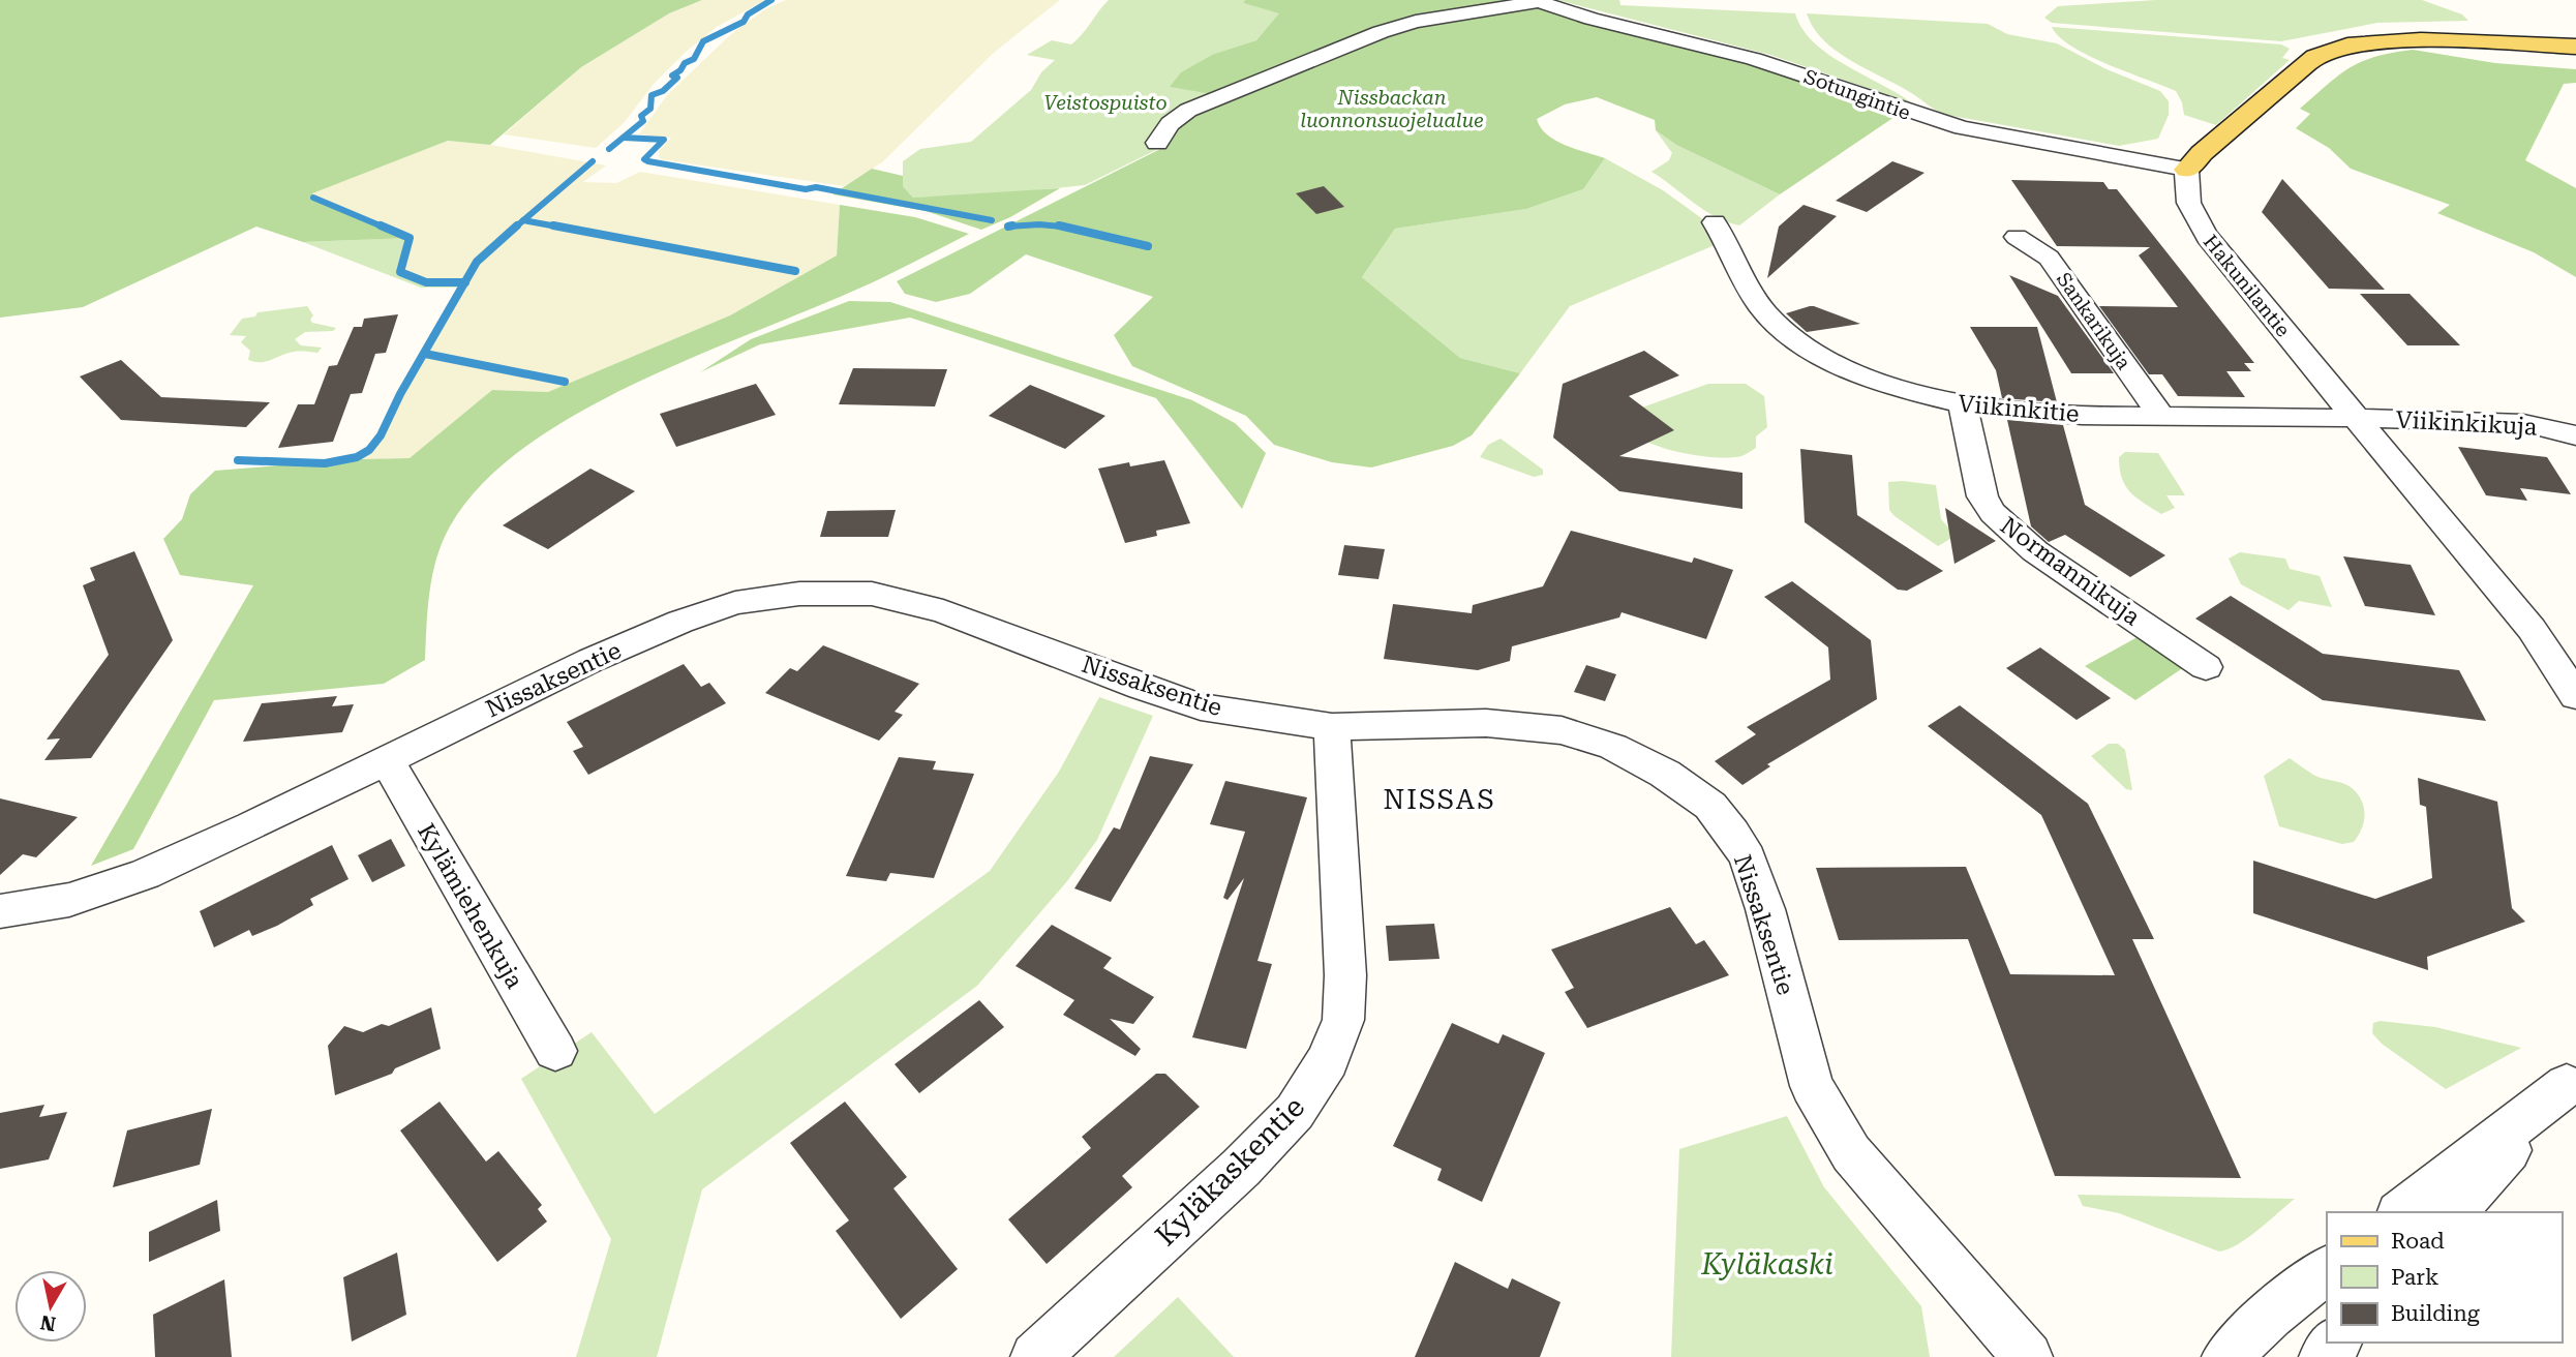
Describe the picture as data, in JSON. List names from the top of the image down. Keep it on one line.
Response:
{"streets":{"street":["Sotungintie","Hakunilantie","Sankarikuja","Viikinkitie","Viikinkikuja","Normannikuja","Nissaksentie","Kylämiehenkuja","Kyläkaskentie"]},"crossings":[["Sotungintie","Hakunilantie"],["Hakunilantie","Viikinkitie"],["Hakunilantie","Viikinkikuja"],["Sankarikuja","Viikinkitie"],["Viikinkitie","Viikinkikuja"],["Viikinkitie","Normannikuja"],["Nissaksentie","Kylämiehenkuja"],["Nissaksentie","Kyläkaskentie"]],"districts":["NISSAS"],"parks":["Nissbackan luonnonsuojelualue","Veistospuisto","Kyläkaski"],"legend":["Road","Park","Building"],"north":"bottom"}
